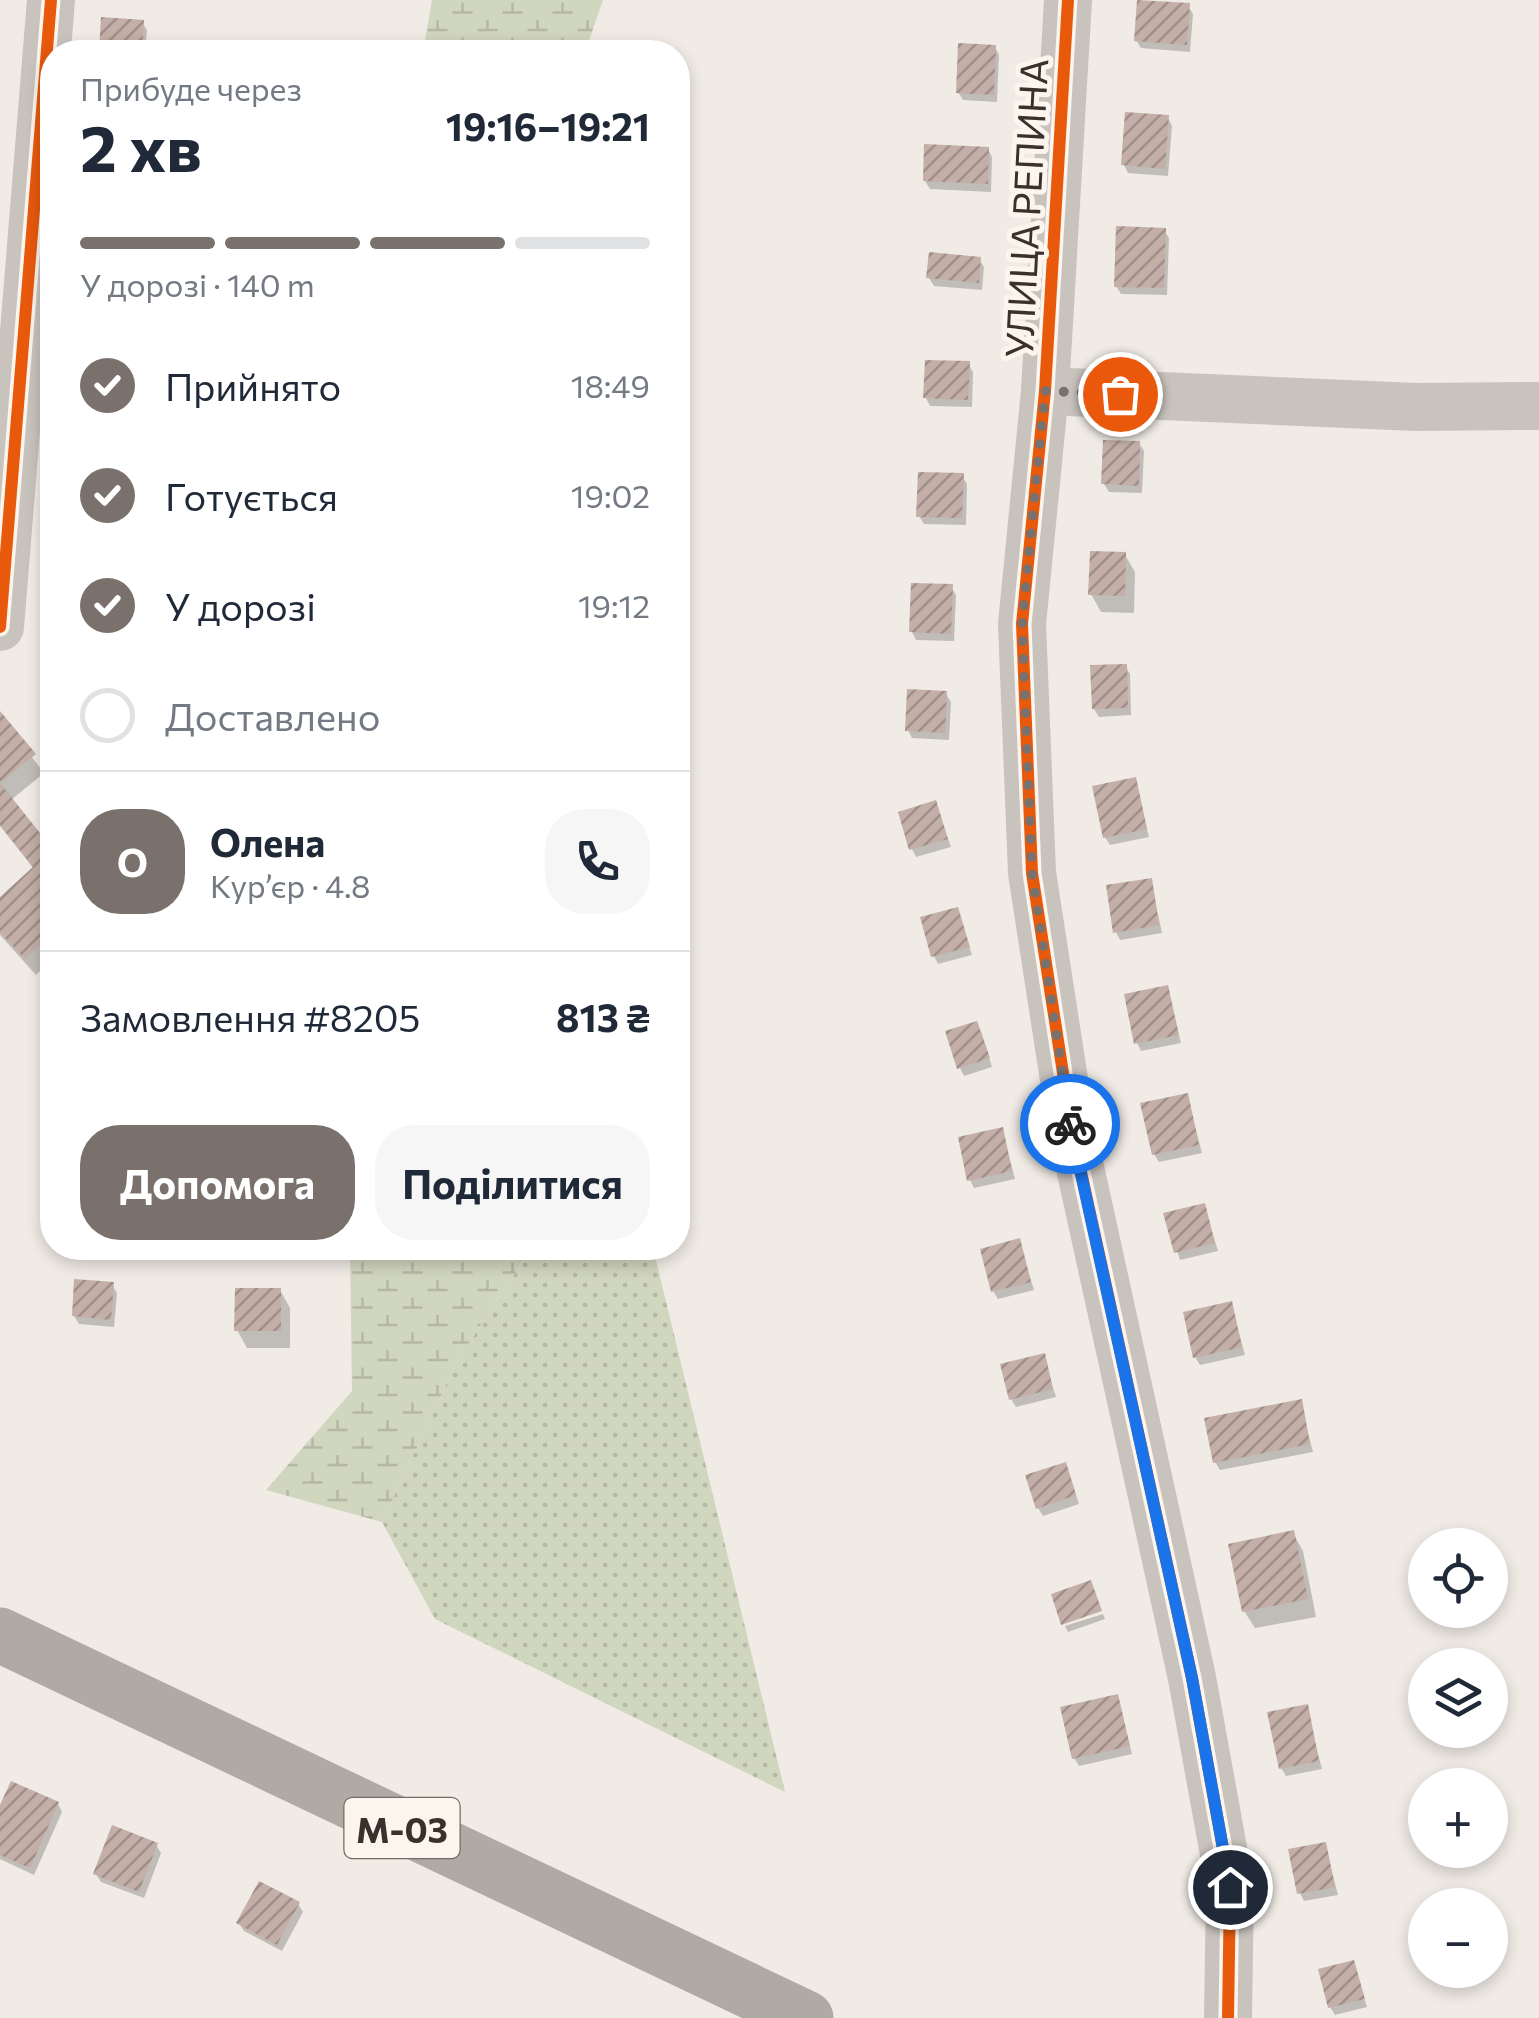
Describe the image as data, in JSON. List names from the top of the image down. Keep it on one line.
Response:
{"streets":{"highway":["М-03"],"street":["УЛИЦА РЕПИНА"]},"page":{"heading":["2 хв","Прибуде через","19:16–19:21"],"panel":["Олена","Кур’єр · 4.8","Замовлення #8205","813 ₴"],"bar":"У дорозі · 140 m","list":[["Прийнято","18:49"],["Готується","19:02"],["У дорозі","19:12"],"Доставлено"],"round":"О","buttons":["Допомога","Поділитися"],"map_buttons":["+","−"]}}
